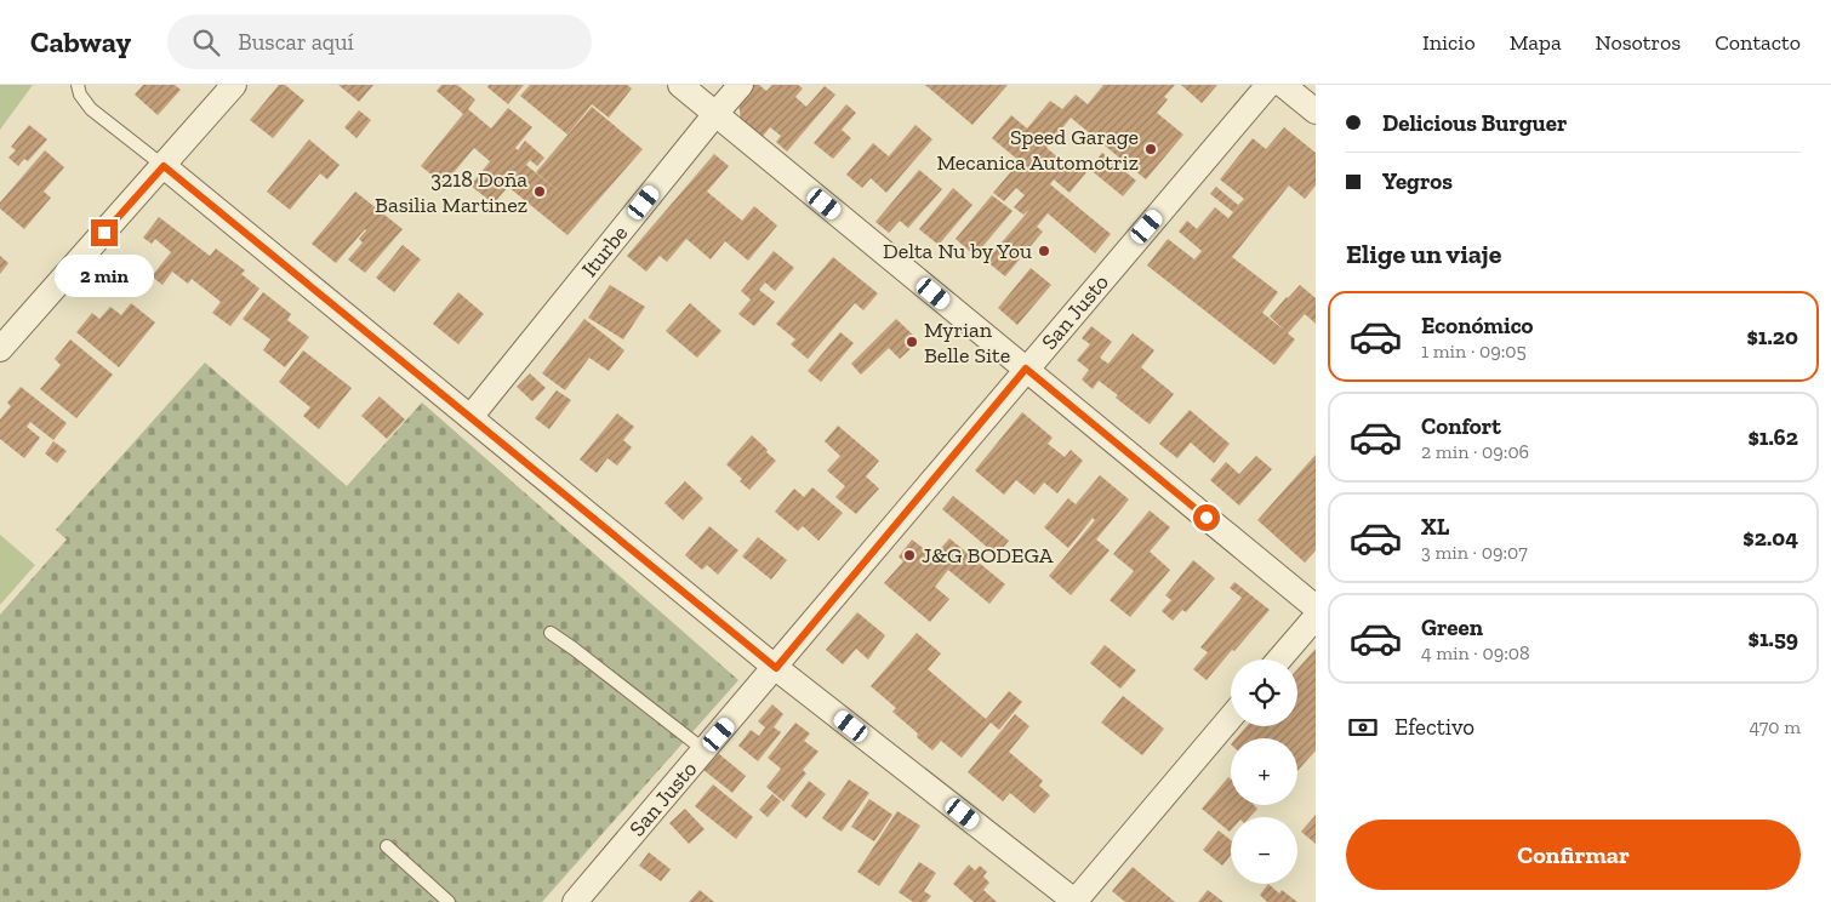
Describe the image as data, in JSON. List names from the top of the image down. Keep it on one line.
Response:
{"streets":{"street":["Iturbe","San Justo"]},"places":["Speed Garage Mecanica Automotriz","3218 Doña Basilia Martinez","Delta Nu by You","Myrian Belle Site","J&G BODEGA"],"page":{"header":"Cabway","search":"Buscar aquí","nav":["Inicio","Mapa","Nosotros","Contacto"],"banner":["Delicious Burguer","Yegros"],"heading":"Elige un viaje","bubble":"2 min","list":[{"name":"Económico","note":"1 min · 09:05","value":"$1.20"},{"name":"Confort","note":"2 min · 09:06","value":"$1.62"},{"name":"XL","note":"3 min · 09:07","value":"$2.04"},{"name":"Green","note":"4 min · 09:08","value":"$1.59"}],"map_buttons":["+","−"],"pay":["Efectivo","470 m"],"buttons":"Confirmar"}}
